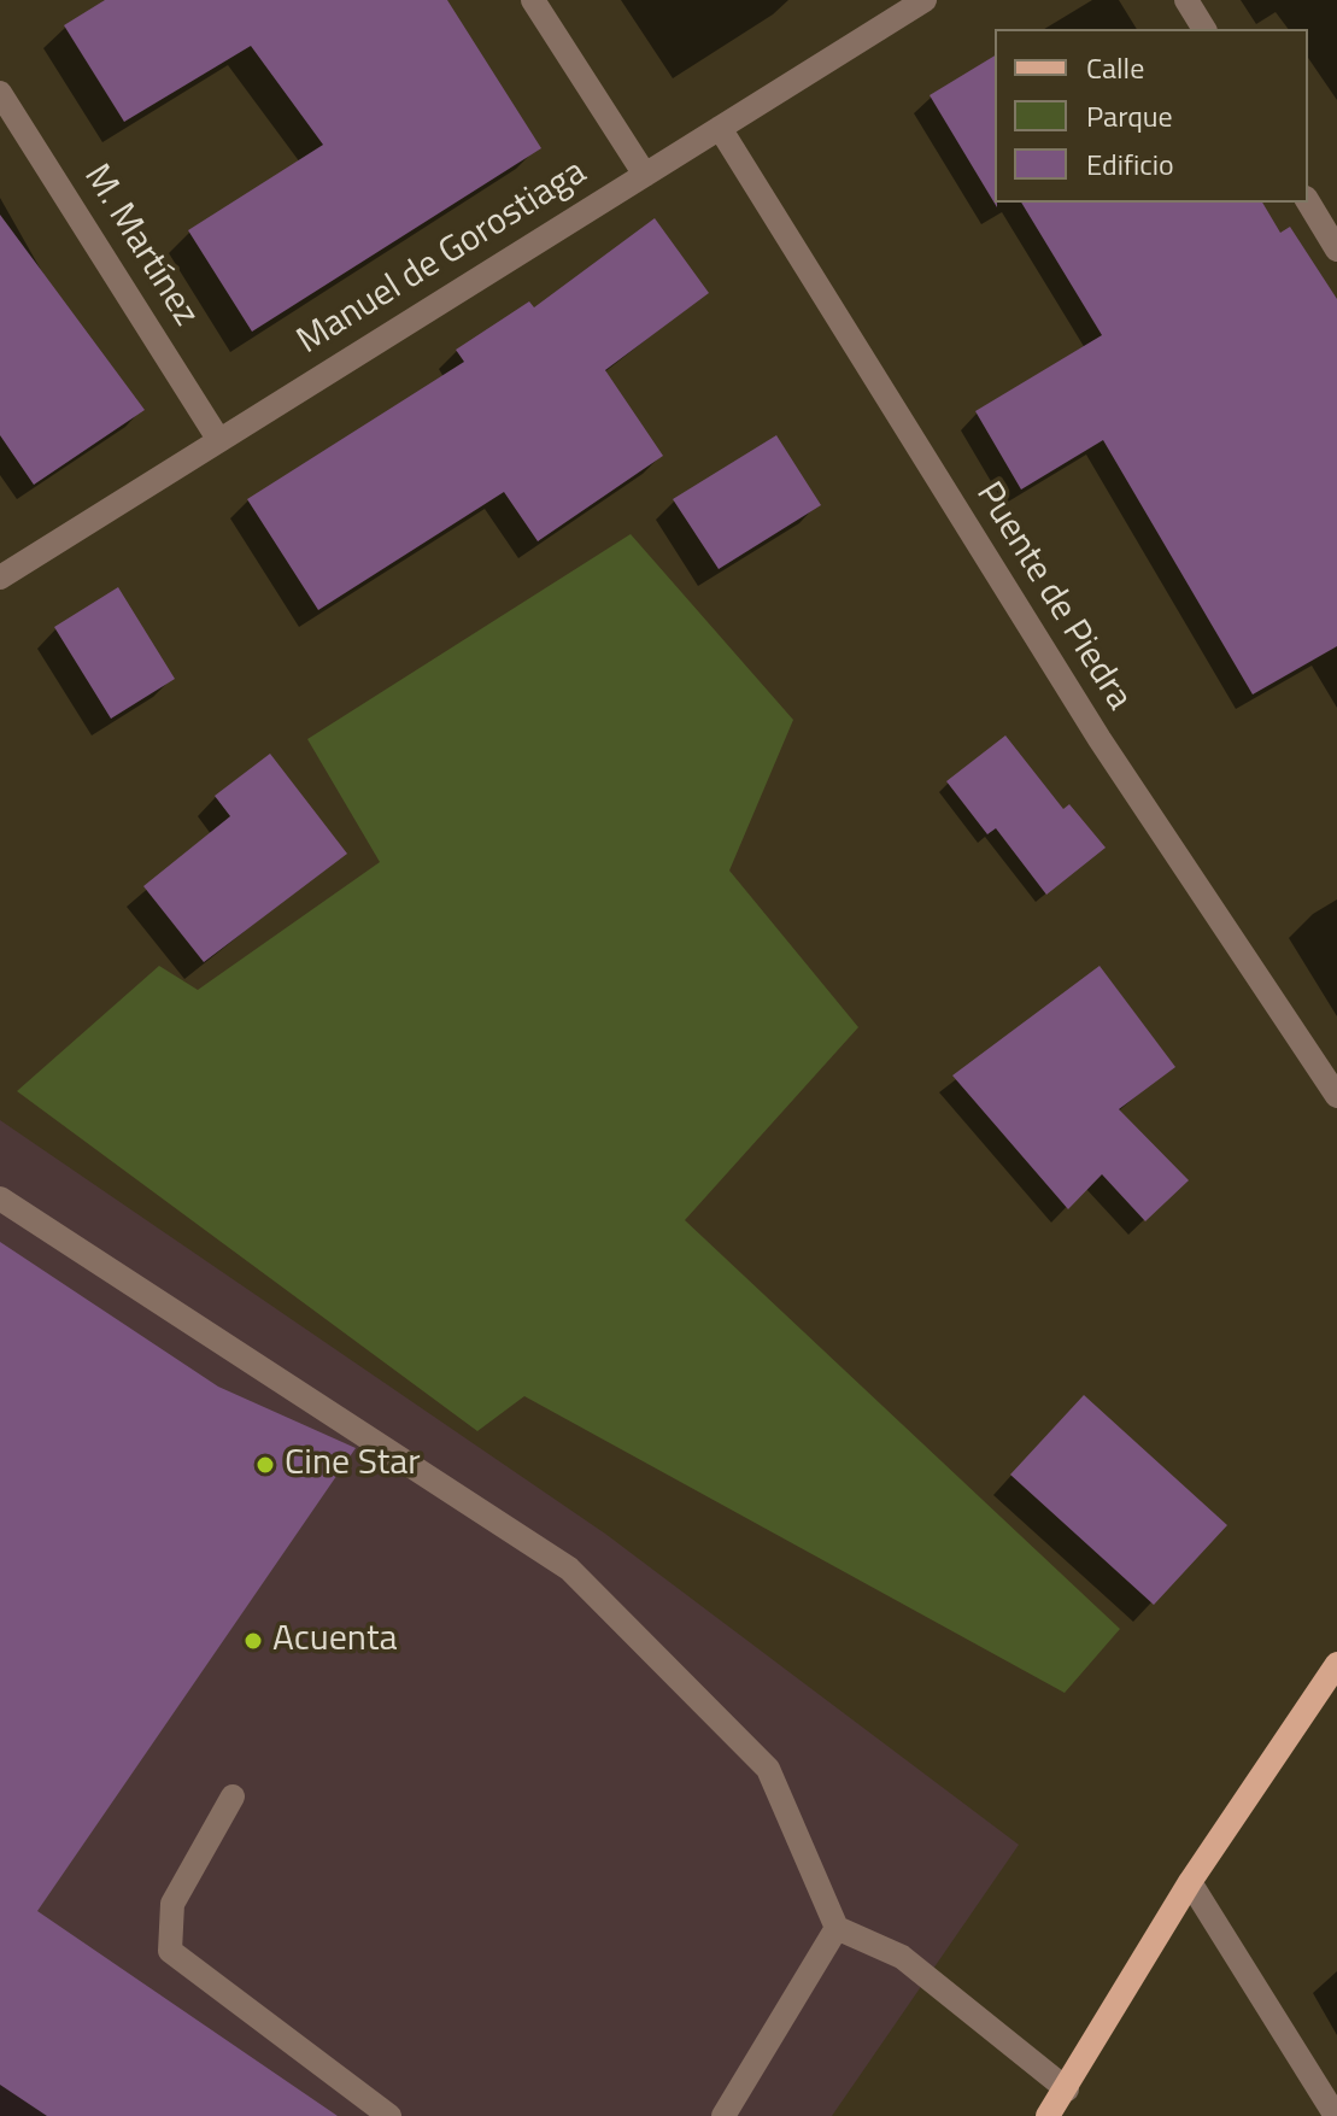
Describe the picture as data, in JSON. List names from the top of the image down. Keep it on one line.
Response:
{"streets":{"street":["M. Martínez","Manuel de Gorostiaga","Puente de Piedra"]},"crossings":[["M. Martínez","Manuel de Gorostiaga"],["Manuel de Gorostiaga","Puente de Piedra"]],"places":["Cine Star","Acuenta"],"legend":["Calle","Parque","Edificio"]}
